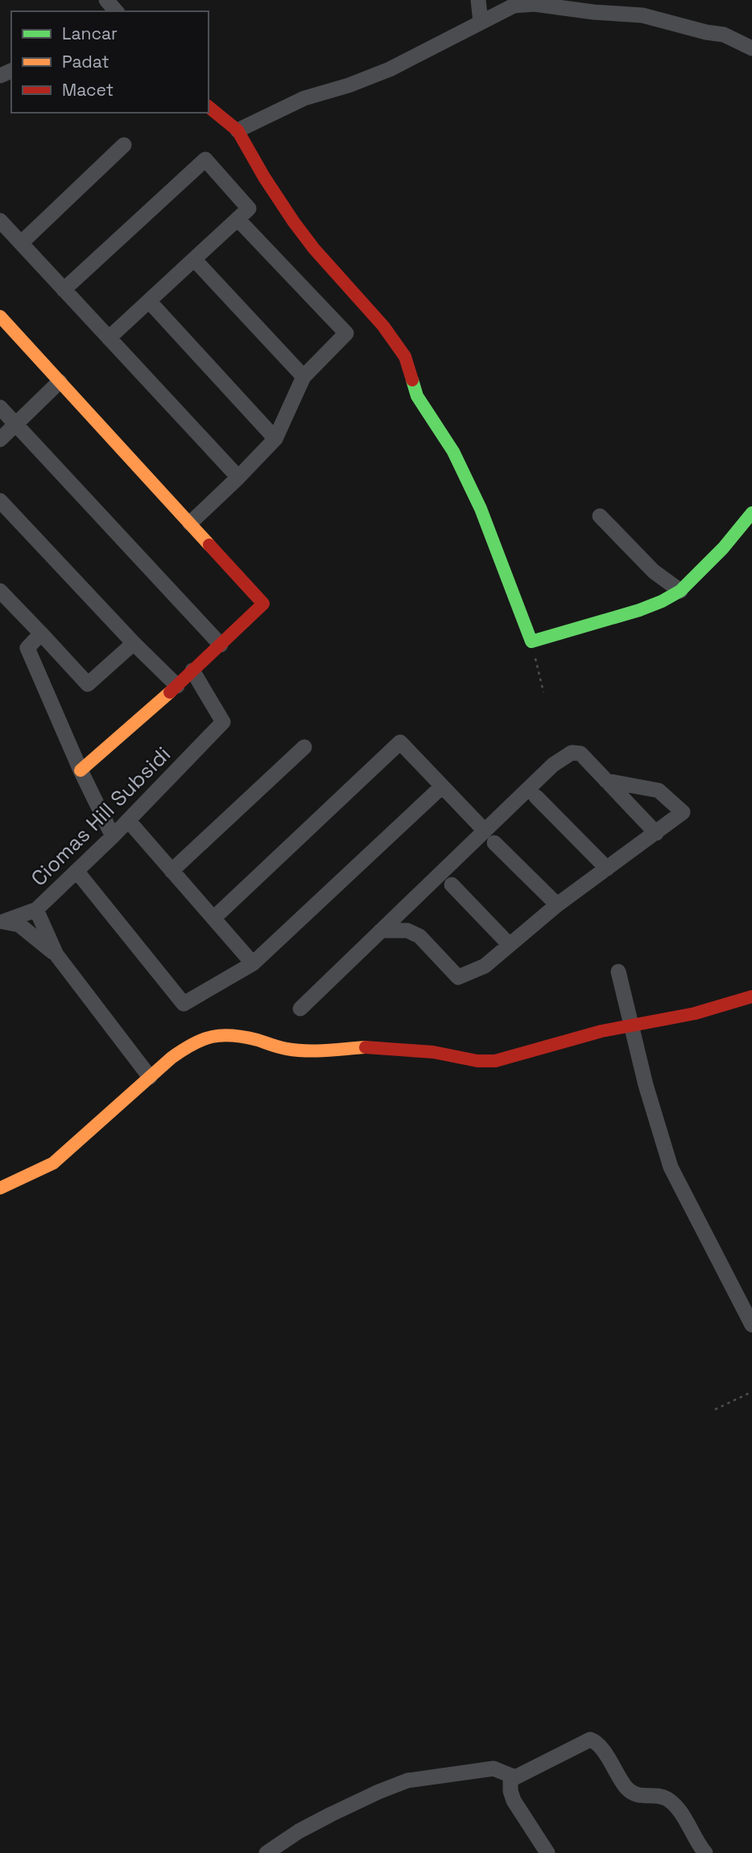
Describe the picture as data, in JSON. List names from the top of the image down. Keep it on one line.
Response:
{"streets":{"street":["Ciomas Hill Subsidi"]},"legend":["Lancar","Padat","Macet"]}
